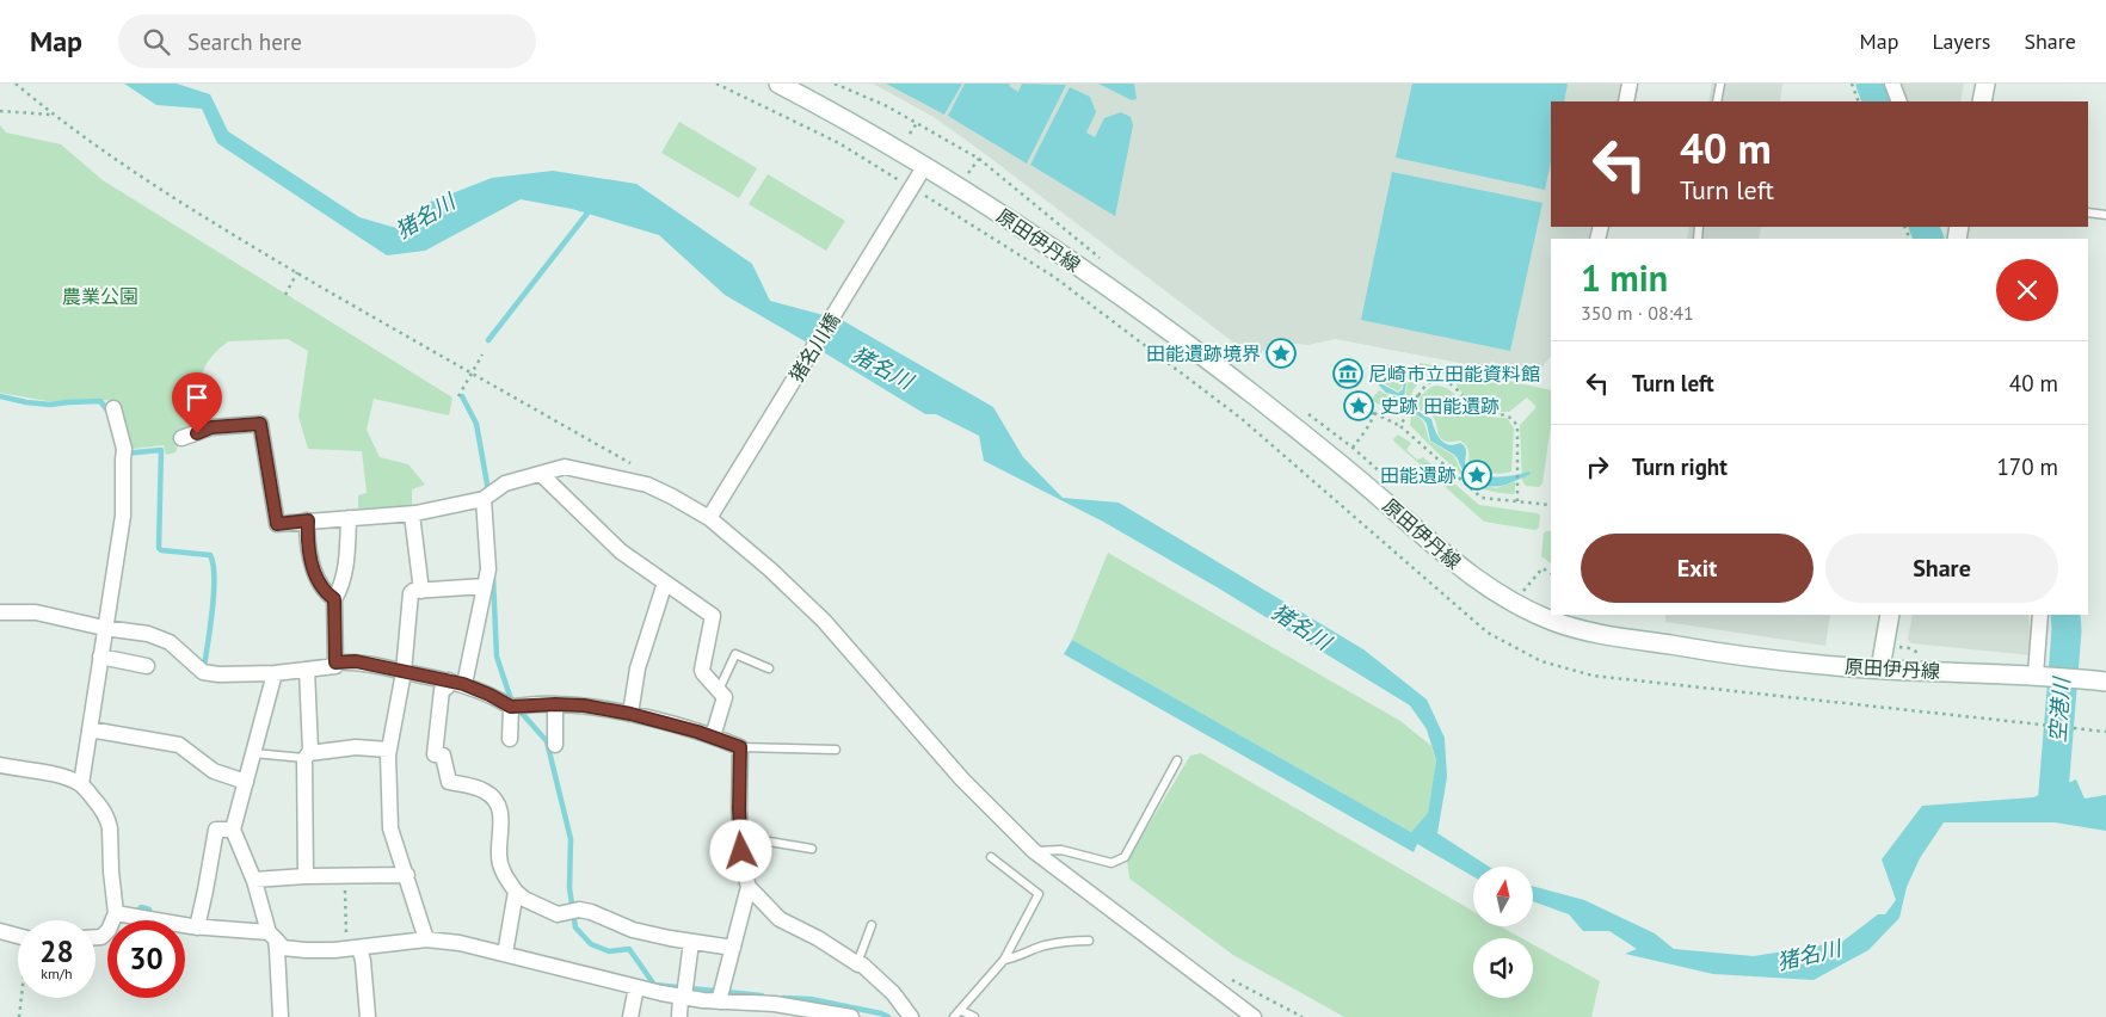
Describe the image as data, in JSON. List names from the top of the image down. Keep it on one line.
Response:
{"streets":{"street":["原田伊丹線","猪名川橋"]},"crossings":[["原田伊丹線","猪名川橋"]],"water":["猪名川","空港川"],"parks":["農業公園"],"places":{"place":["田能遺跡境界","史跡 田能遺跡","田能遺跡"],"museum":["尼崎市立田能資料館"]},"north":"top","page":{"header":"Map","search":"Search here","nav":["Map","Layers","Share"],"turn":["40 m","Turn left"],"heading":["1 min","350 m · 08:41"],"list":[{"name":"Turn left","value":"40 m"},{"name":"Turn right","value":"170 m"}],"buttons":["Exit","Share"],"speed":"28 km/h","limit":"30"}}
